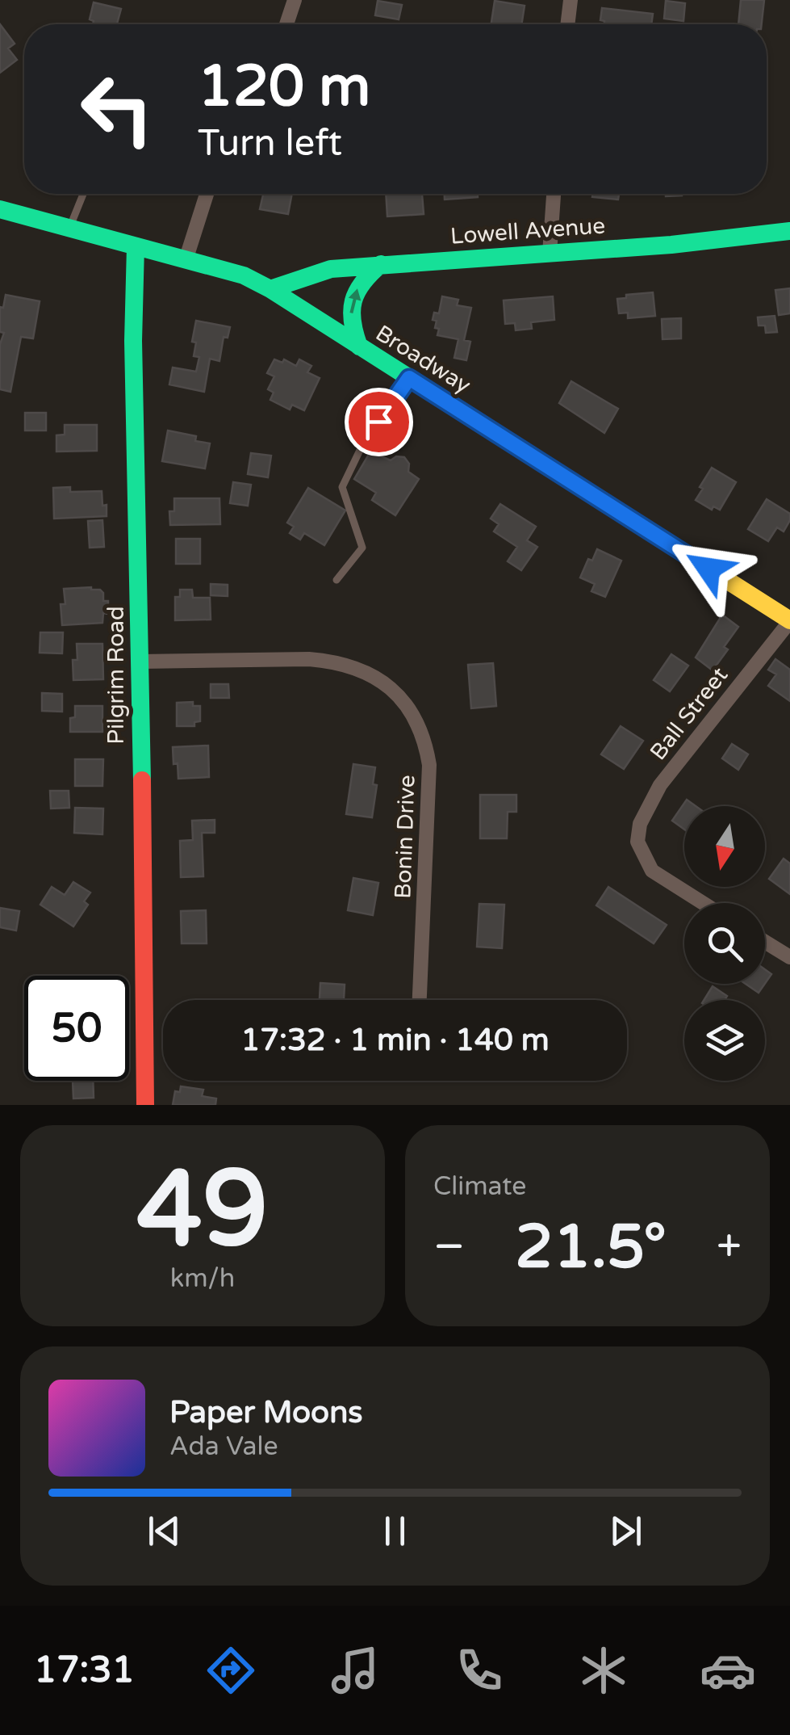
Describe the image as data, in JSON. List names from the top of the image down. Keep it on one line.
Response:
{"streets":{"main road":["Lowell Avenue","Broadway","Pilgrim Road"],"street":["Ball Street","Bonin Drive"]},"crossings":[["Lowell Avenue","Broadway"],["Broadway","Pilgrim Road"],["Broadway","Ball Street"],["Pilgrim Road","Bonin Drive"]],"north":"bottom","page":{"turn":["120 m","Turn left"],"limit":"50","trip":"17:32 · 1 min · 140 m","tile":[["49","km/h"],"Climate"],"heat":["−","21.5°","+"],"song":["Paper Moons","Ada Vale"],"tabs":"17:31"}}
